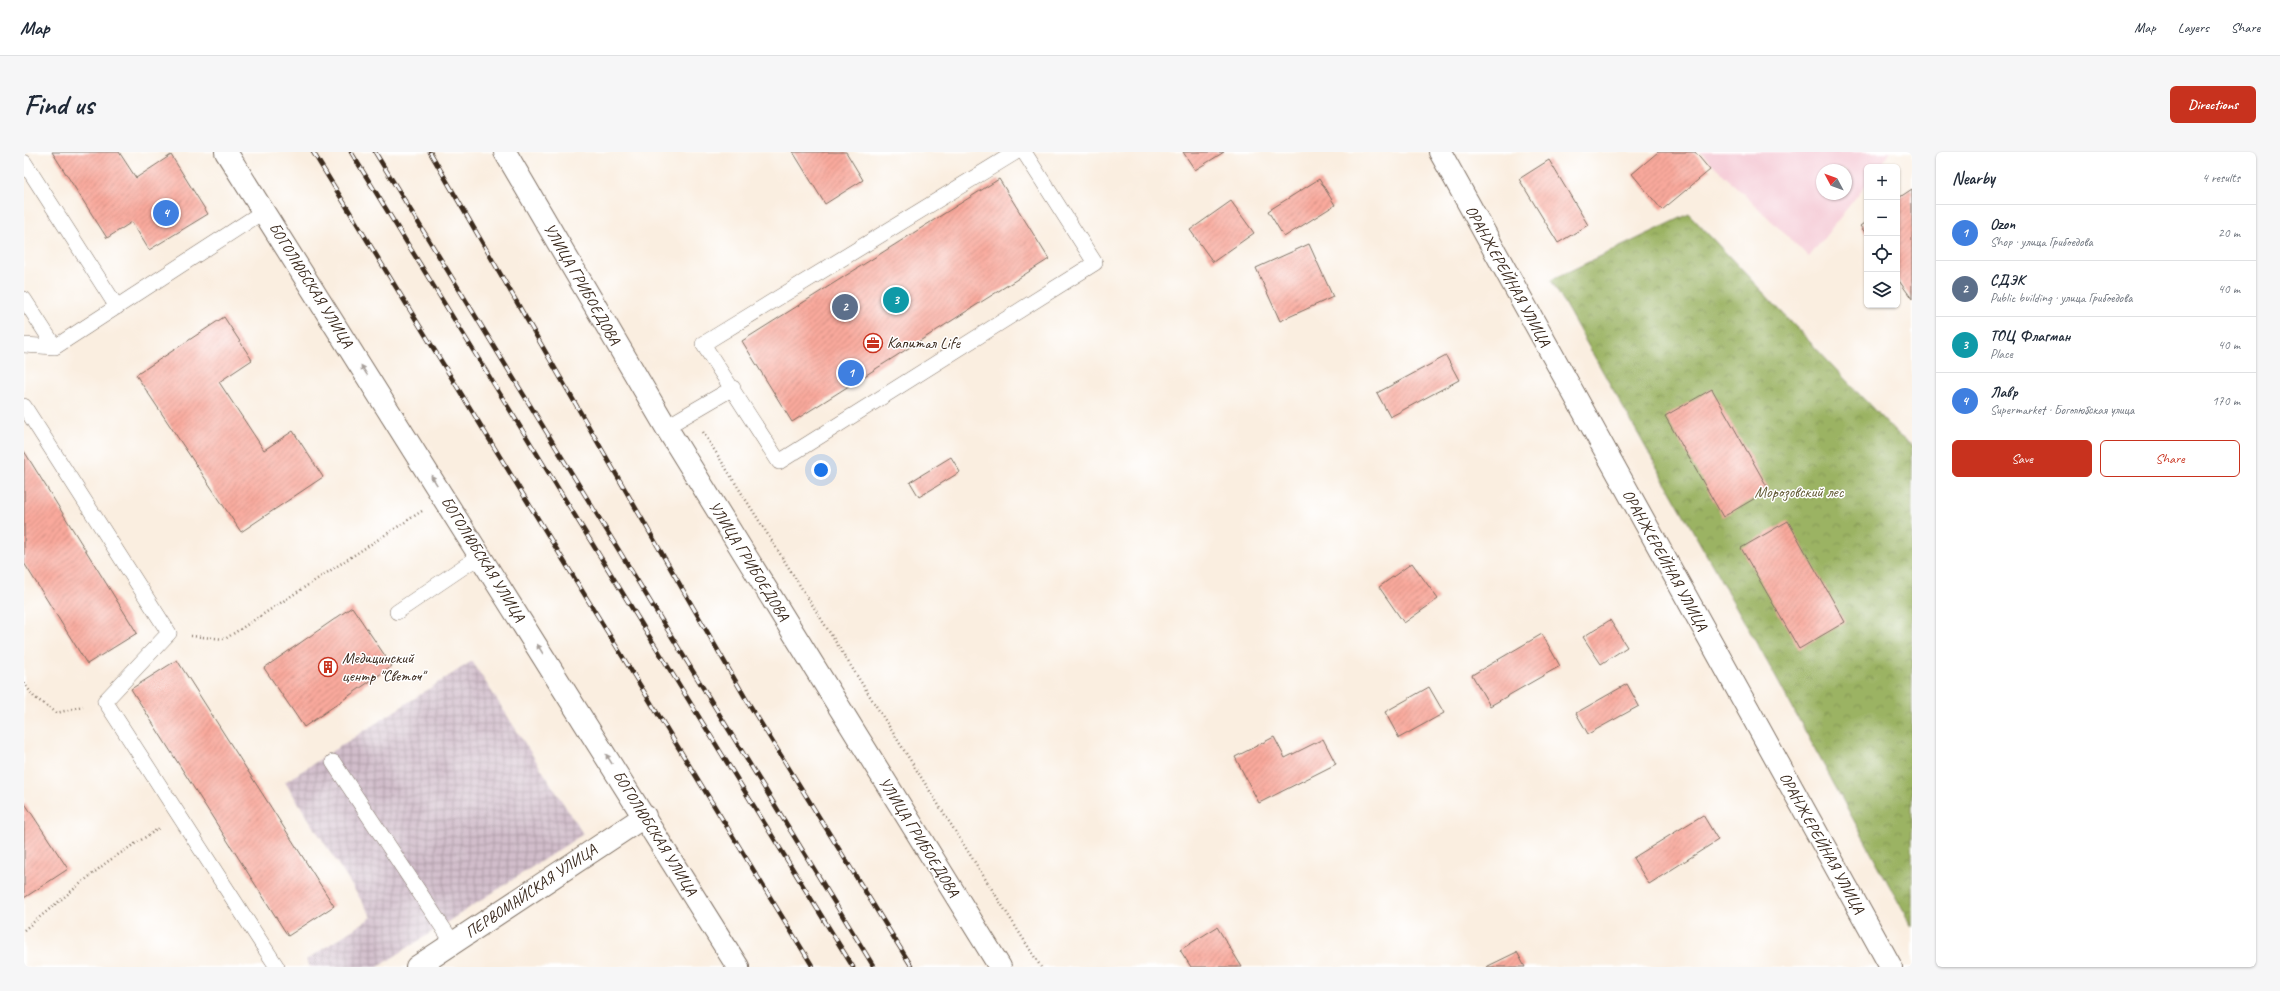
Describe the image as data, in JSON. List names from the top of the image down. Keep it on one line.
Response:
{"streets":{"street":["ОРАНЖЕРЕЙНАЯ УЛИЦА","УЛИЦА ГРИБОЕДОВА","БОГОЛЮБСКАЯ УЛИЦА","ПЕРВОМАЙСКАЯ УЛИЦА"]},"crossings":[["БОГОЛЮБСКАЯ УЛИЦА","ПЕРВОМАЙСКАЯ УЛИЦА"]],"one_way":["БОГОЛЮБСКАЯ УЛИЦА"],"parks":["Морозовский лес"],"places":{"office":["Капитал Life"],"building":["Медицинский центр \"Светоч\""]},"north":"top left","page":{"header":"Map","nav":["Map","Layers","Share"],"buttons":["Directions",["Save","Share"]],"title":"Find us","heading":["Nearby","4 results"],"map_buttons":["+","−"],"pins":["4","3","2","1"],"list":[{"mark":"1","name":"Ozon","note":"Shop · улица Грибоедова","value":"20 m"},{"mark":"2","name":"СДЭК","note":"Public building · улица Грибоедова","value":"40 m"},{"mark":"3","name":"ТОЦ Флагман","note":"Place","value":"40 m"},{"mark":"4","name":"Лавр","note":"Supermarket · Боголюбская улица","value":"170 m"}]}}
